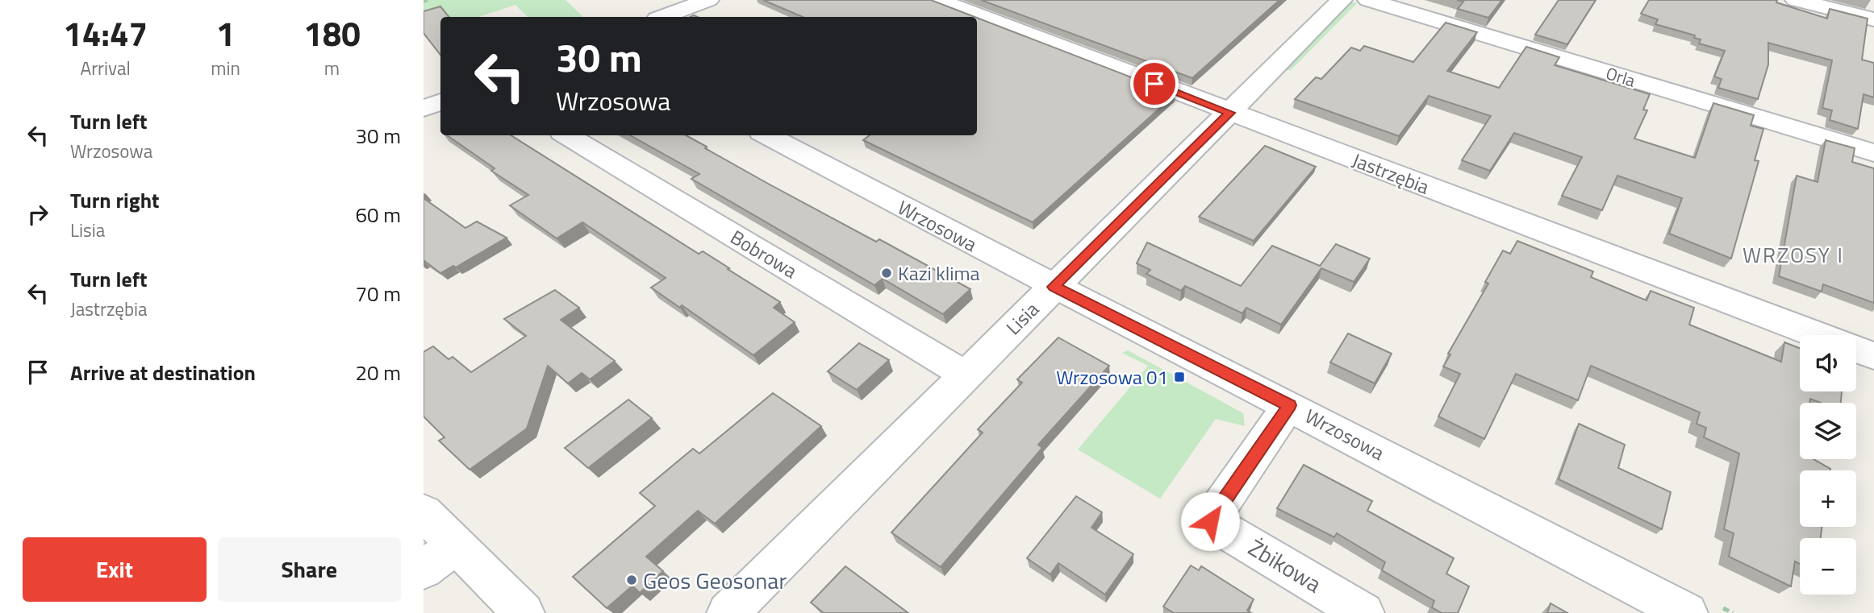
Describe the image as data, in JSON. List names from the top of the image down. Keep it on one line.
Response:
{"streets":{"street":["Orla","Jastrzębia","Wrzosowa","Bobrowa","Lisia","Żbikowa"]},"crossings":[["Jastrzębia","Lisia"],["Wrzosowa","Lisia"],["Wrzosowa","Żbikowa"],["Bobrowa","Lisia"]],"districts":["WRZOSY I"],"places":{"other":["Kazi klima","Geos Geosonar"],"transit":["Wrzosowa 01"]},"page":{"eta":["14:47","Arrival","1","min","180","m"],"turn":["30 m","Wrzosowa"],"list":[{"name":"Turn left","note":"Wrzosowa","value":"30 m"},{"name":"Turn right","note":"Lisia","value":"60 m"},{"name":"Turn left","note":"Jastrzębia","value":"70 m"},{"name":"Arrive at destination","value":"20 m"}],"map_buttons":["+","−"],"buttons":["Exit","Share"]}}
